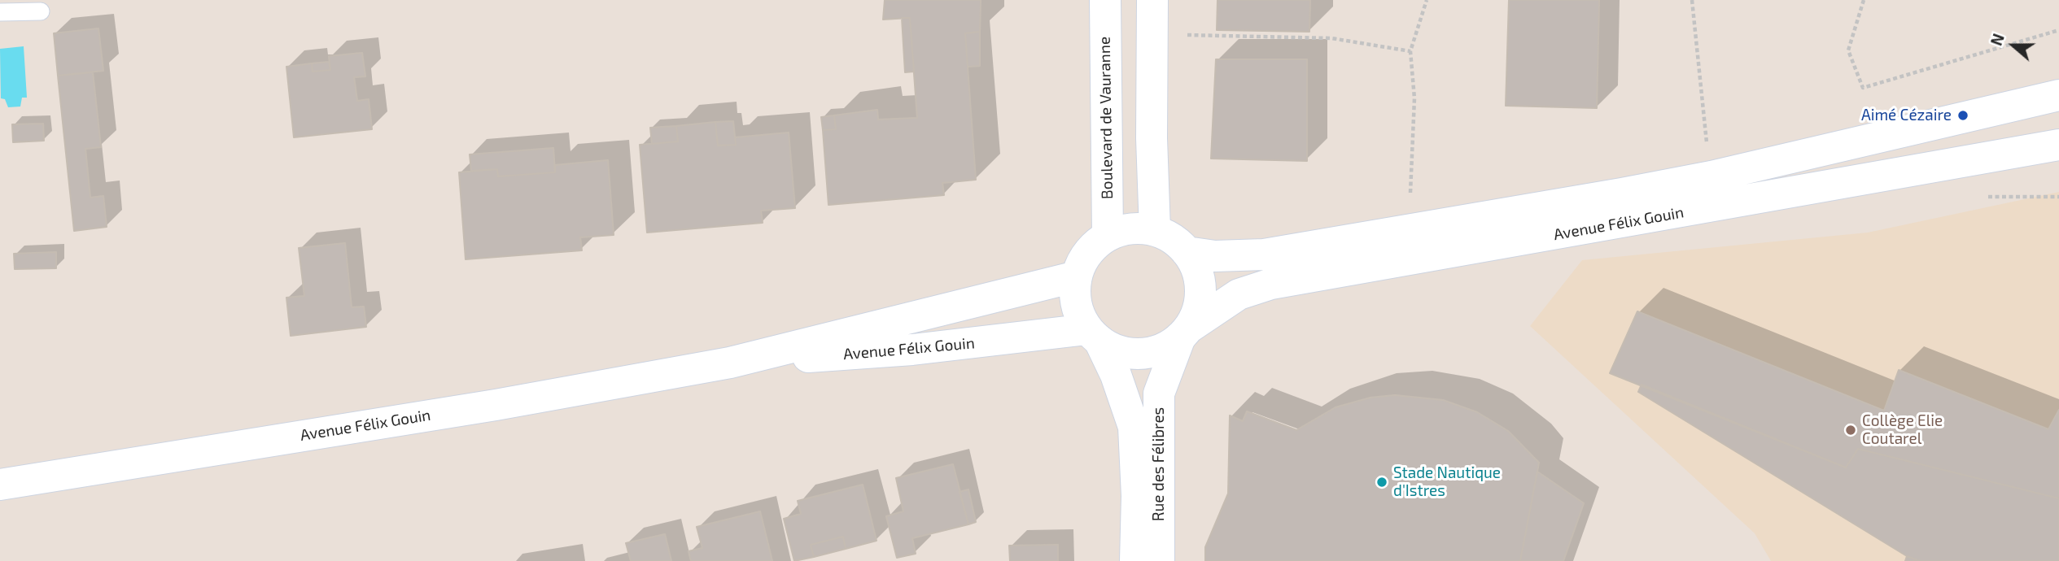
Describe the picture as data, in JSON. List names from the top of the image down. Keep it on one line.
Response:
{"streets":{"main road":["Boulevard de Vauranne","Avenue Félix Gouin","Rue des Félibres"]},"crossings":[["Boulevard de Vauranne","Avenue Félix Gouin"],["Boulevard de Vauranne","Rue des Félibres"],["Avenue Félix Gouin","Rue des Félibres"]],"places":["Aimé Cézaire","Collège Elie Coutarel","Stade Nautique d'Istres"],"north":"left"}
